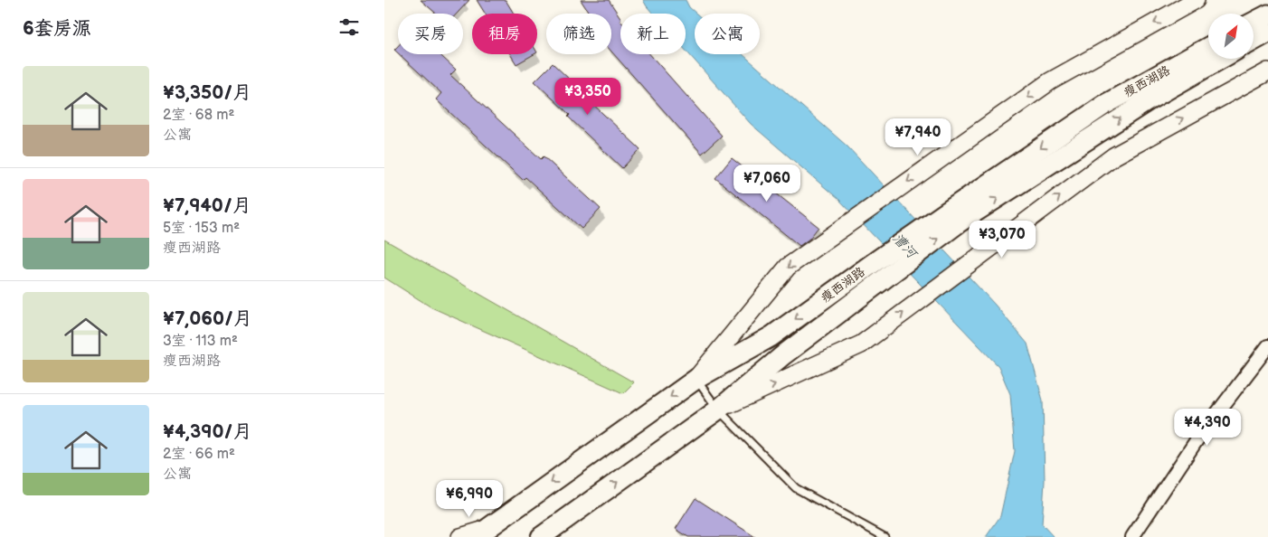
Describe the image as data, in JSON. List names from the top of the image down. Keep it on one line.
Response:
{"streets":{"main road":["瘦西湖路"]},"water":["漕河"],"north":"top right","page":{"heading":"6套房源","chip":["买房","租房","筛选","新上","公寓"],"list":[{"name":"¥3,350/月","note":"2室 · 68 m² · 公寓"},{"name":"¥7,940/月","note":"5室 · 153 m² · 瘦西湖路"},{"name":"¥7,060/月","note":"3室 · 113 m² · 瘦西湖路"},{"name":"¥4,390/月","note":"2室 · 66 m² · 公寓"}],"price":["¥3,350","¥7,940","¥7,060","¥3,070","¥4,390","¥6,990"]}}
